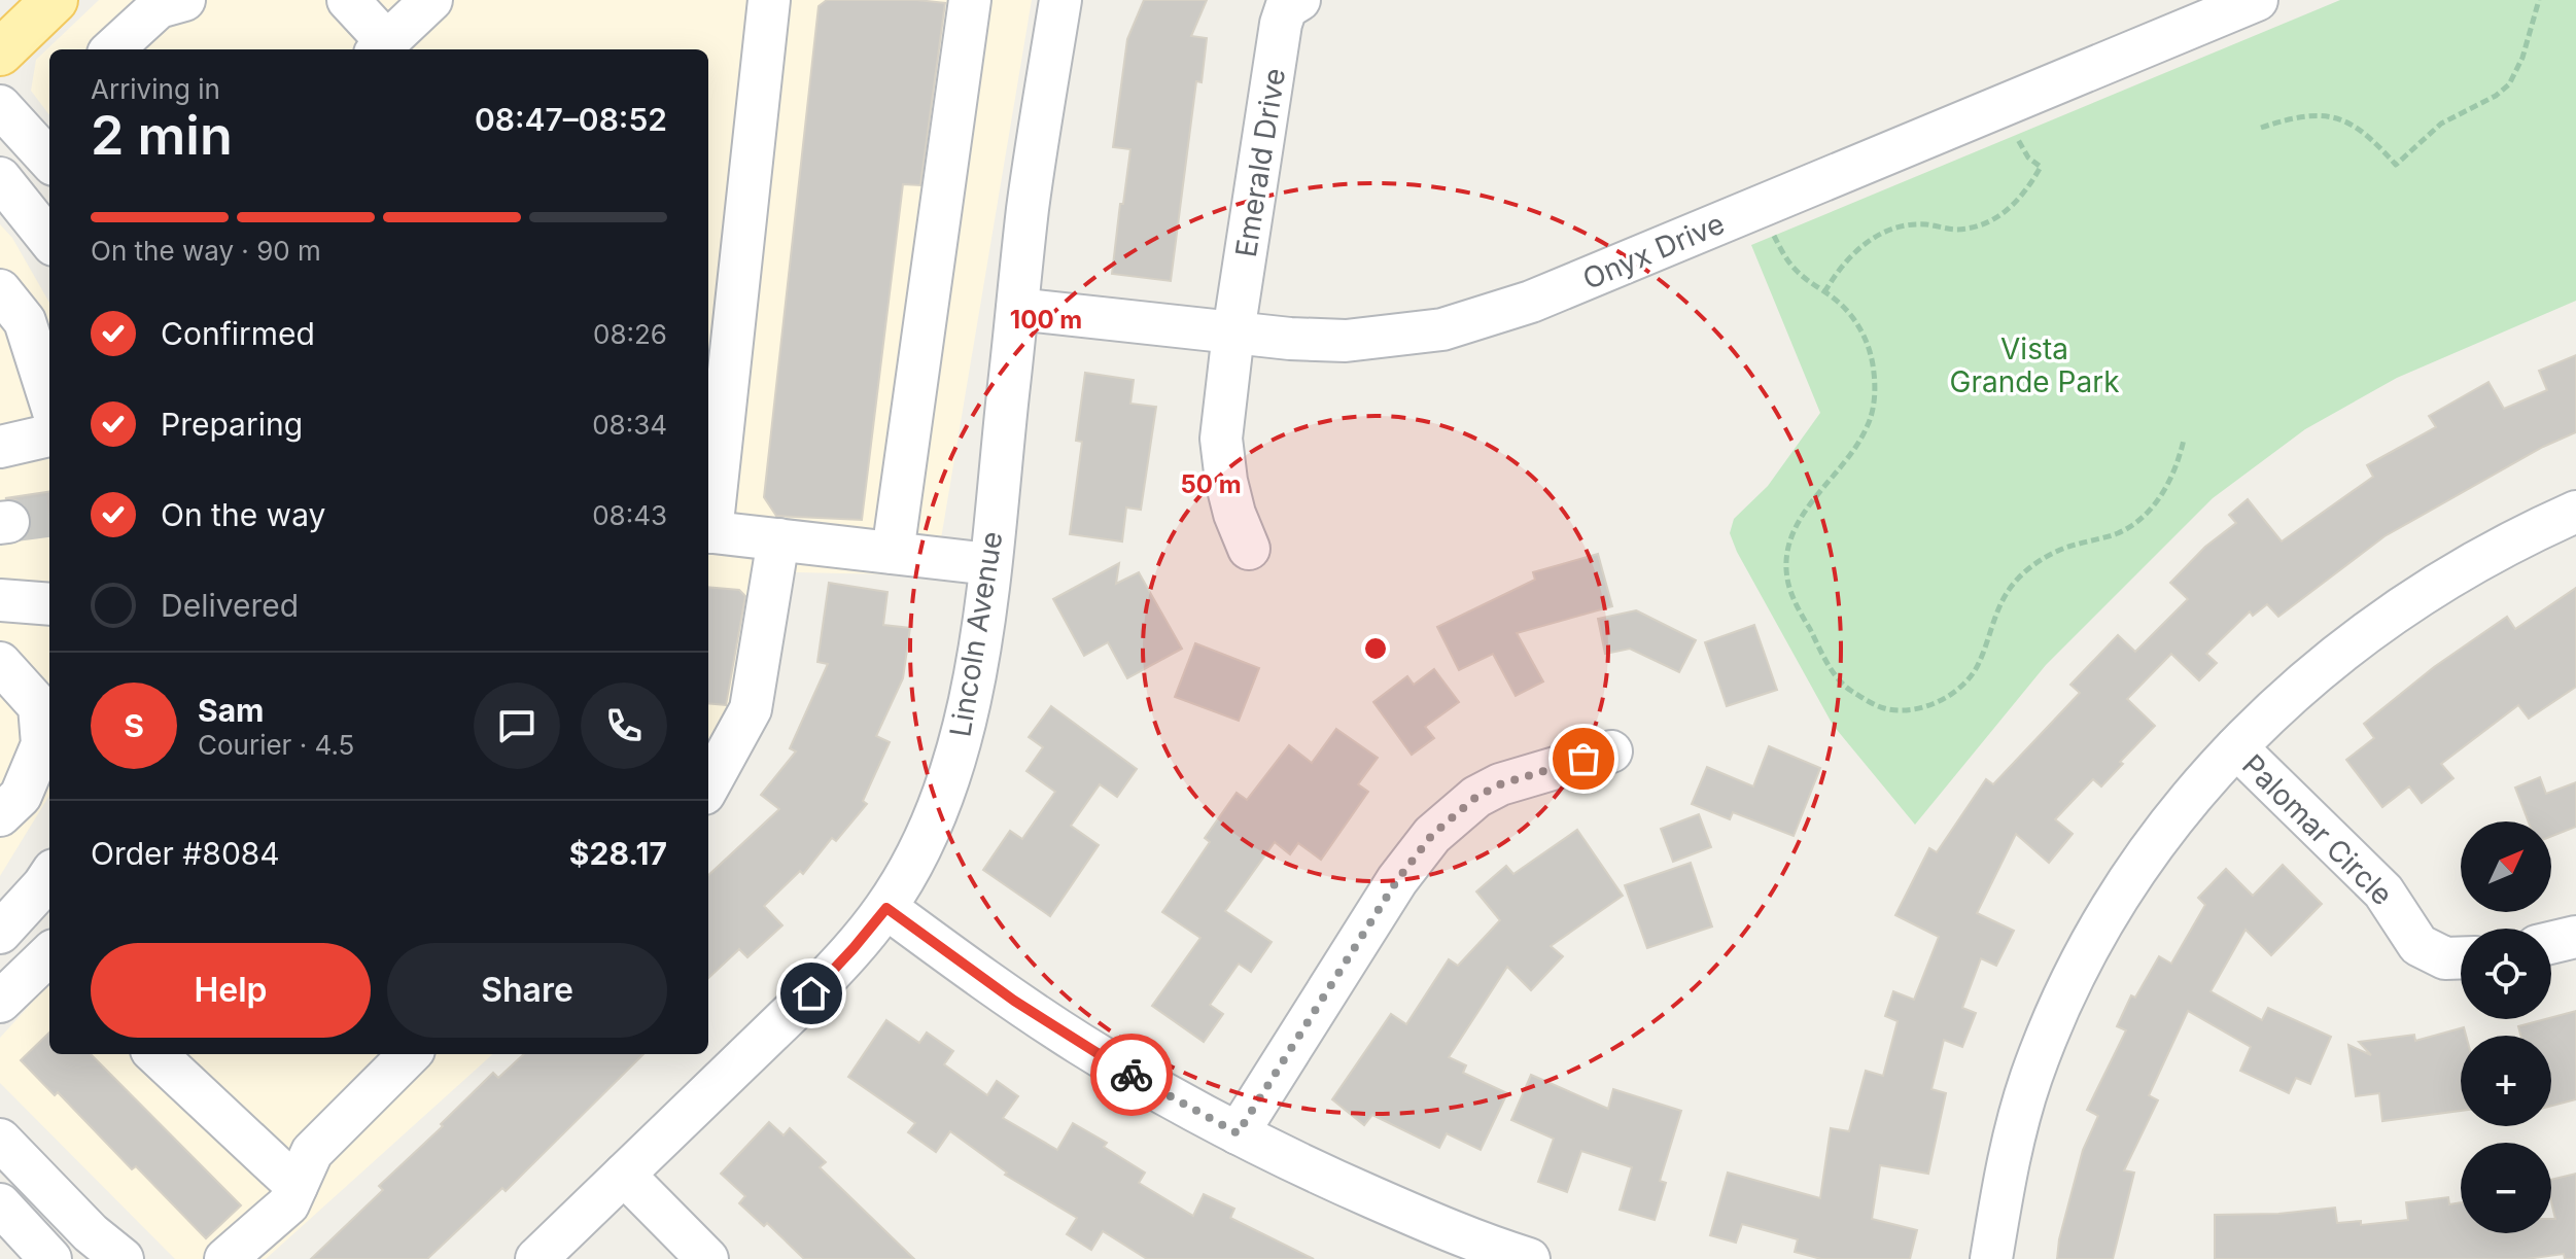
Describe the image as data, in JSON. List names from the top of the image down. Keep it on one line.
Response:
{"streets":{"street":["Emerald Drive","Onyx Drive","Lincoln Avenue","Palomar Circle"]},"crossings":[["Emerald Drive","Onyx Drive"],["Onyx Drive","Lincoln Avenue"]],"parks":["Vista Grande Park"],"north":"top right","page":{"heading":["2 min","Arriving in","08:47–08:52"],"panel":["Sam","Courier · 4.5","Order #8084","$28.17"],"bar":"On the way · 90 m","list":[["Confirmed","08:26"],["Preparing","08:34"],["On the way","08:43"],"Delivered"],"round":"S","map_buttons":["+","−"],"buttons":["Help","Share"]},"rings":["100 m","50 m"]}
